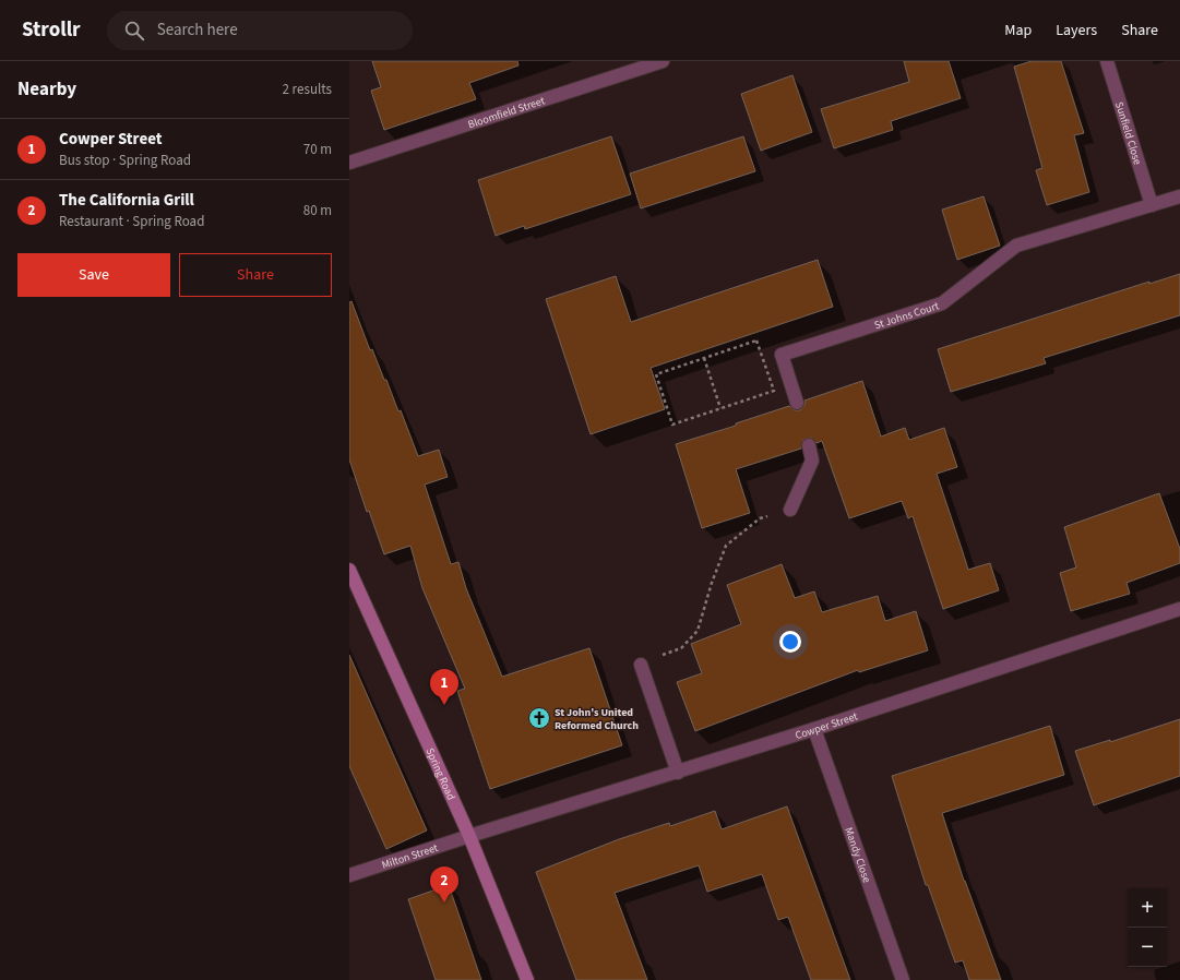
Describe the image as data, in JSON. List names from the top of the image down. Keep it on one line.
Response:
{"streets":{"street":["Bloomfield Street","Sunfield Close","St Johns Court","Cowper Street","Spring Road","Mandy Close","Milton Street"]},"crossings":[["Sunfield Close","St Johns Court"],["Cowper Street","Spring Road"],["Cowper Street","Mandy Close"],["Cowper Street","Milton Street"],["Spring Road","Milton Street"]],"places":{"church":["St John's United Reformed Church"]},"page":{"header":"Strollr","search":"Search here","nav":["Map","Layers","Share"],"heading":["Nearby","2 results"],"list":[{"mark":"1","name":"Cowper Street","note":"Bus stop · Spring Road","value":"70 m"},{"mark":"2","name":"The California Grill","note":"Restaurant · Spring Road","value":"80 m"}],"buttons":["Save","Share"],"pins":["1","2"],"map_buttons":["+","−"]}}
